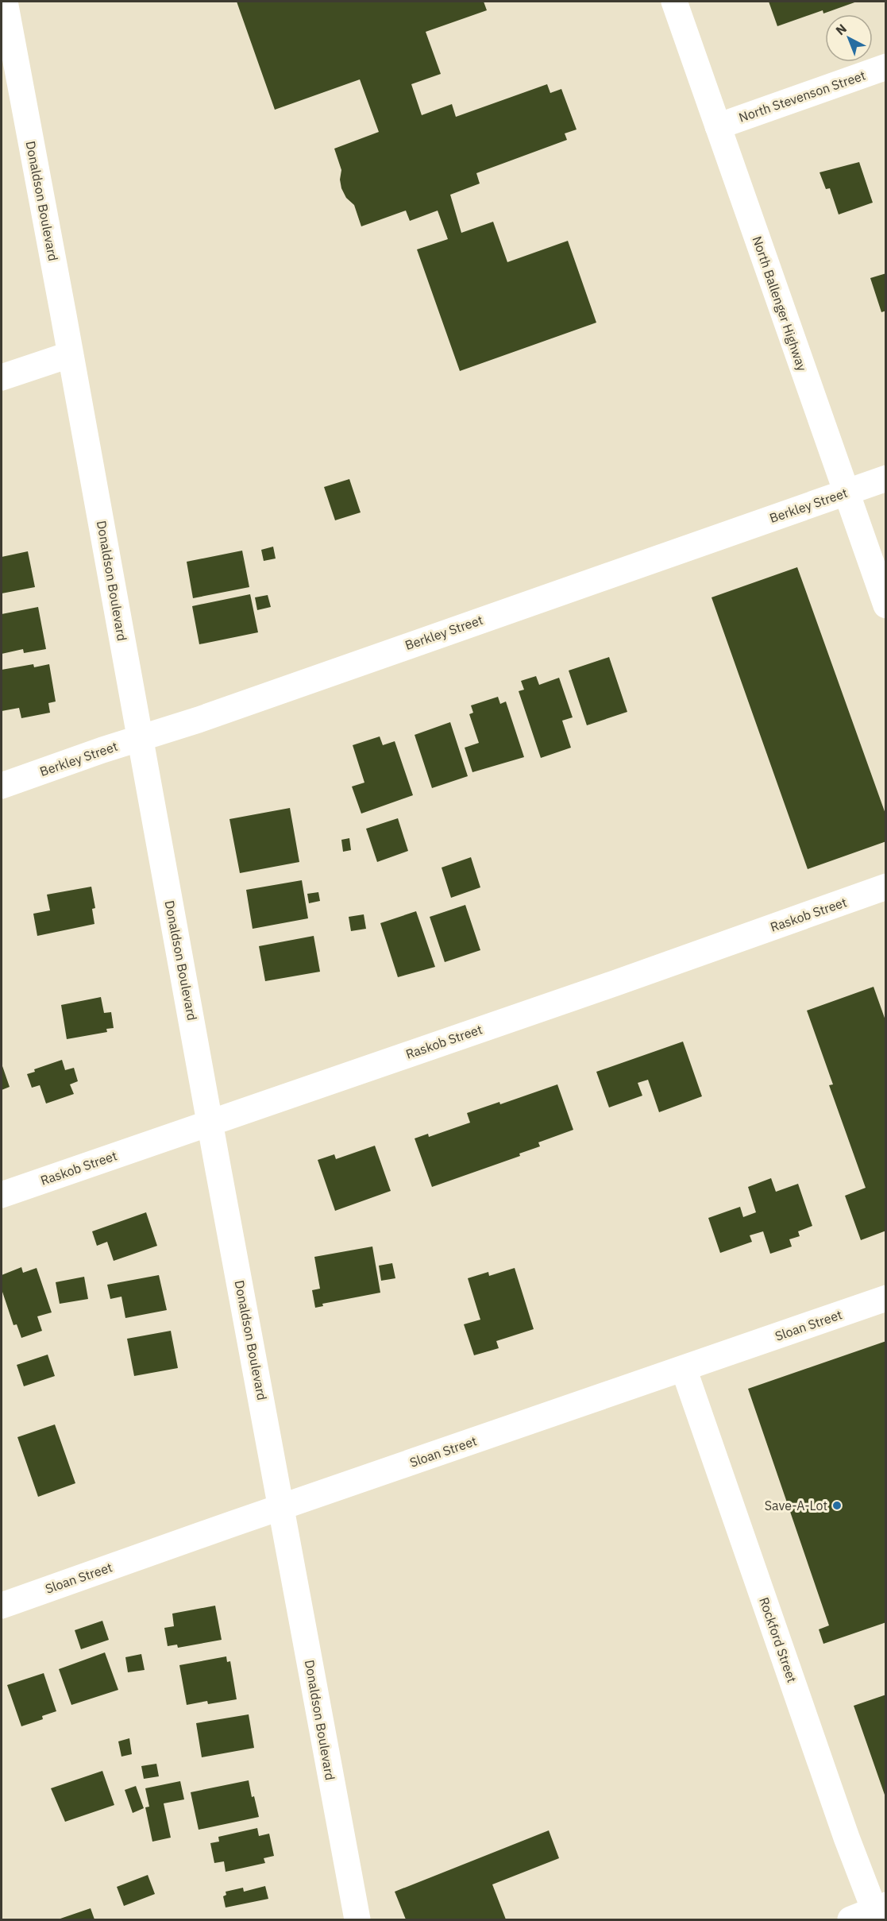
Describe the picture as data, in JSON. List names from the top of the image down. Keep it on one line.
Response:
{"streets":{"street":["North Stevenson Street","Donaldson Boulevard","North Ballenger Highway","Berkley Street","Raskob Street","Sloan Street","Rockford Street"]},"crossings":[["North Stevenson Street","North Ballenger Highway"],["Donaldson Boulevard","Berkley Street"],["Donaldson Boulevard","Raskob Street"],["Donaldson Boulevard","Sloan Street"],["North Ballenger Highway","Berkley Street"],["Sloan Street","Rockford Street"]],"places":["Save-A-Lot"],"north":"top left"}
